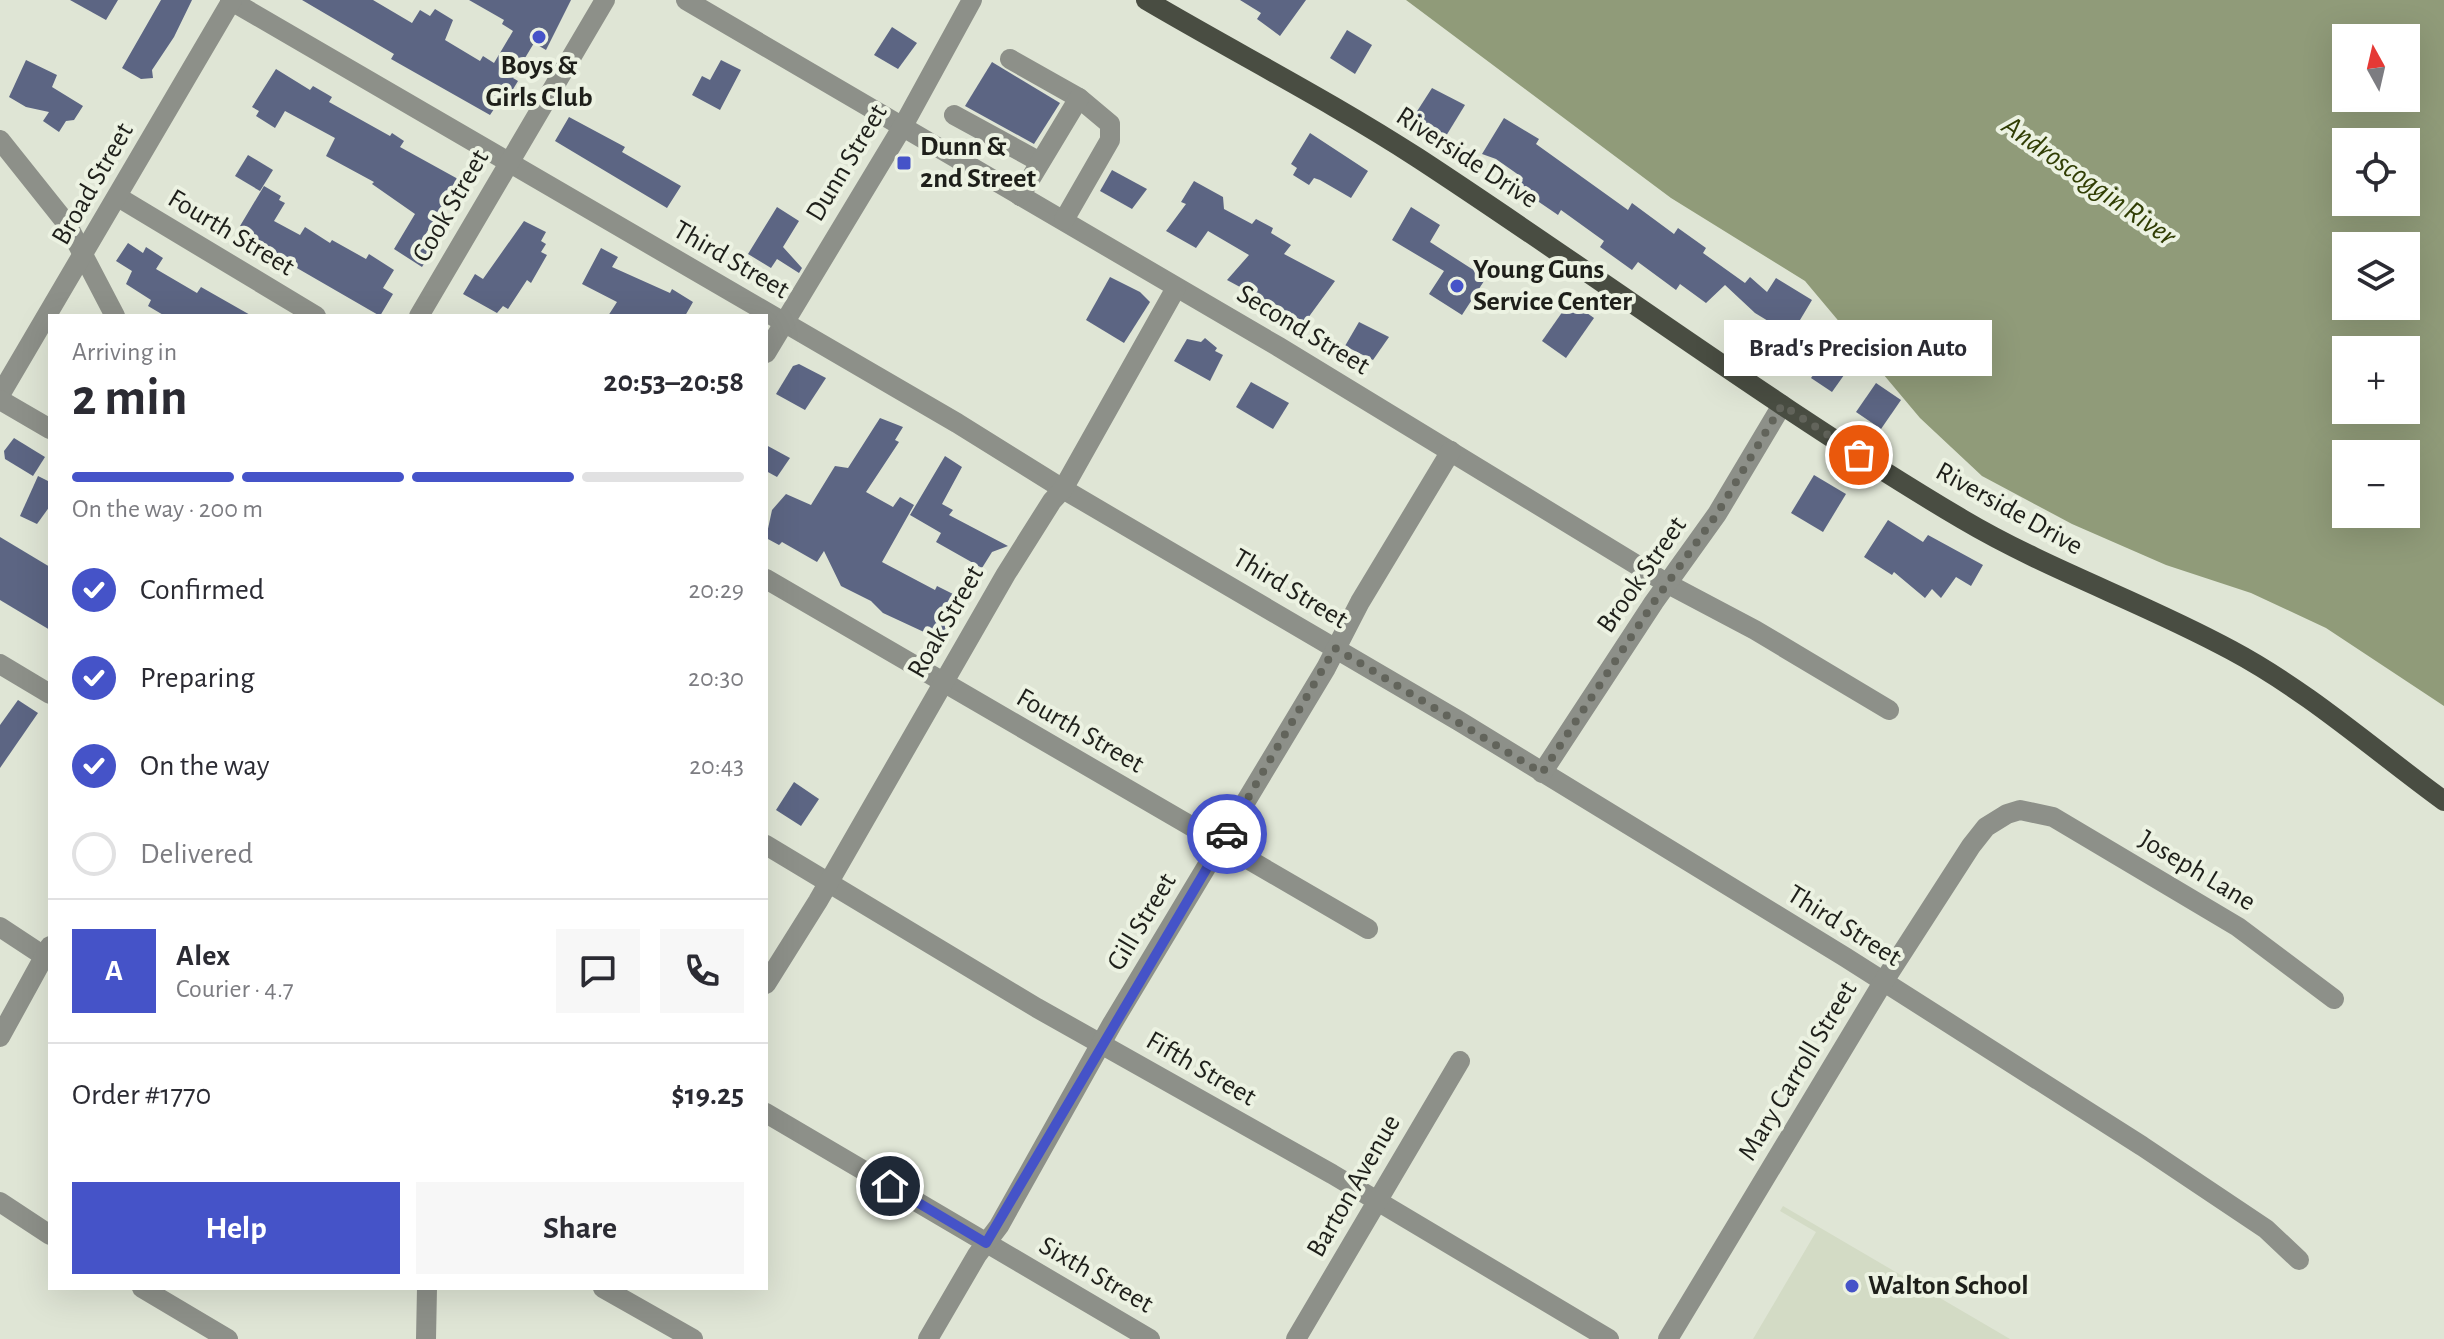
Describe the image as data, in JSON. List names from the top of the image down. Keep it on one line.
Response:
{"streets":{"main road":["Riverside Drive"],"street":["Dunn Street","Broad Street","Cook Street","Fourth Street","Third Street","Second Street","Brook Street","Roak Street","Joseph Lane","Gill Street","Fifth Street","Mary Carroll Street","Barton Avenue","Sixth Street"]},"crossings":[["Riverside Drive","Brook Street"],["Dunn Street","Third Street"],["Dunn Street","Second Street"],["Broad Street","Fourth Street"],["Broad Street","Third Street"],["Cook Street","Third Street"],["Fourth Street","Roak Street"],["Fourth Street","Gill Street"],["Third Street","Brook Street"],["Third Street","Roak Street"],["Third Street","Gill Street"],["Third Street","Mary Carroll Street"],["Second Street","Brook Street"],["Second Street","Roak Street"],["Second Street","Gill Street"],["Roak Street","Fifth Street"],["Joseph Lane","Mary Carroll Street"],["Gill Street","Fifth Street"],["Gill Street","Sixth Street"],["Fifth Street","Barton Avenue"]],"water":["Androscoggin River"],"places":{"other":["Boys & Girls Club","Young Guns Service Center","Brad's Precision Auto","Walton School"],"transit":["Dunn & 2nd Street"]},"north":"top","page":{"map_buttons":["+","−"],"heading":["2 min","Arriving in","20:53–20:58"],"panel":["Alex","Courier · 4.7","Order #1770","$19.25"],"bubble":"Brad's Precision Auto","bar":"On the way · 200 m","list":[["Confirmed","20:29"],["Preparing","20:30"],["On the way","20:43"],"Delivered"],"round":"A","buttons":["Help","Share"]}}
